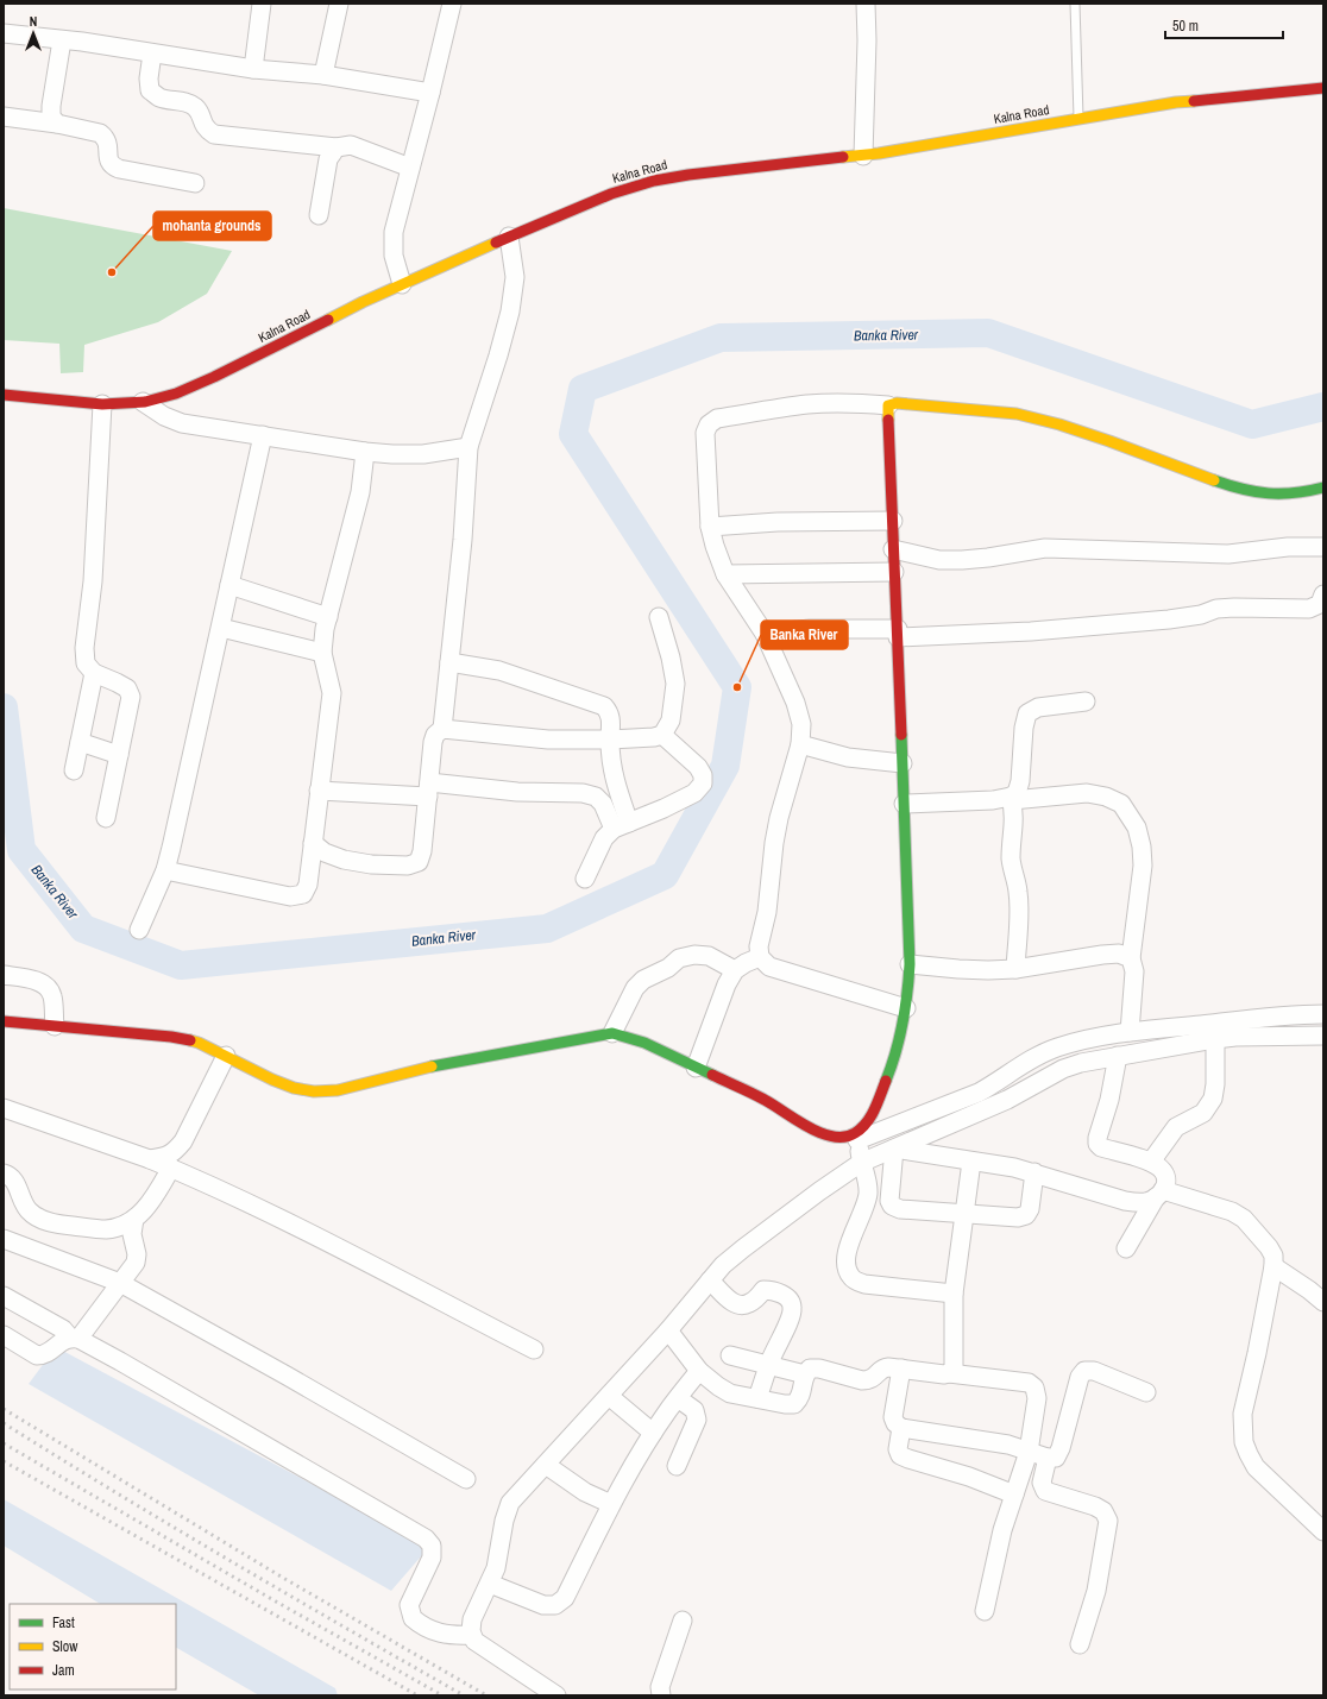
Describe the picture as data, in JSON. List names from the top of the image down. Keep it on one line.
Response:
{"streets":{"street":["Kalna Road"]},"water":["Banka River"],"places":["mohanta grounds","Banka River"],"legend":["Fast","Slow","Jam"],"scale_bar":"50 m","north":"top"}
